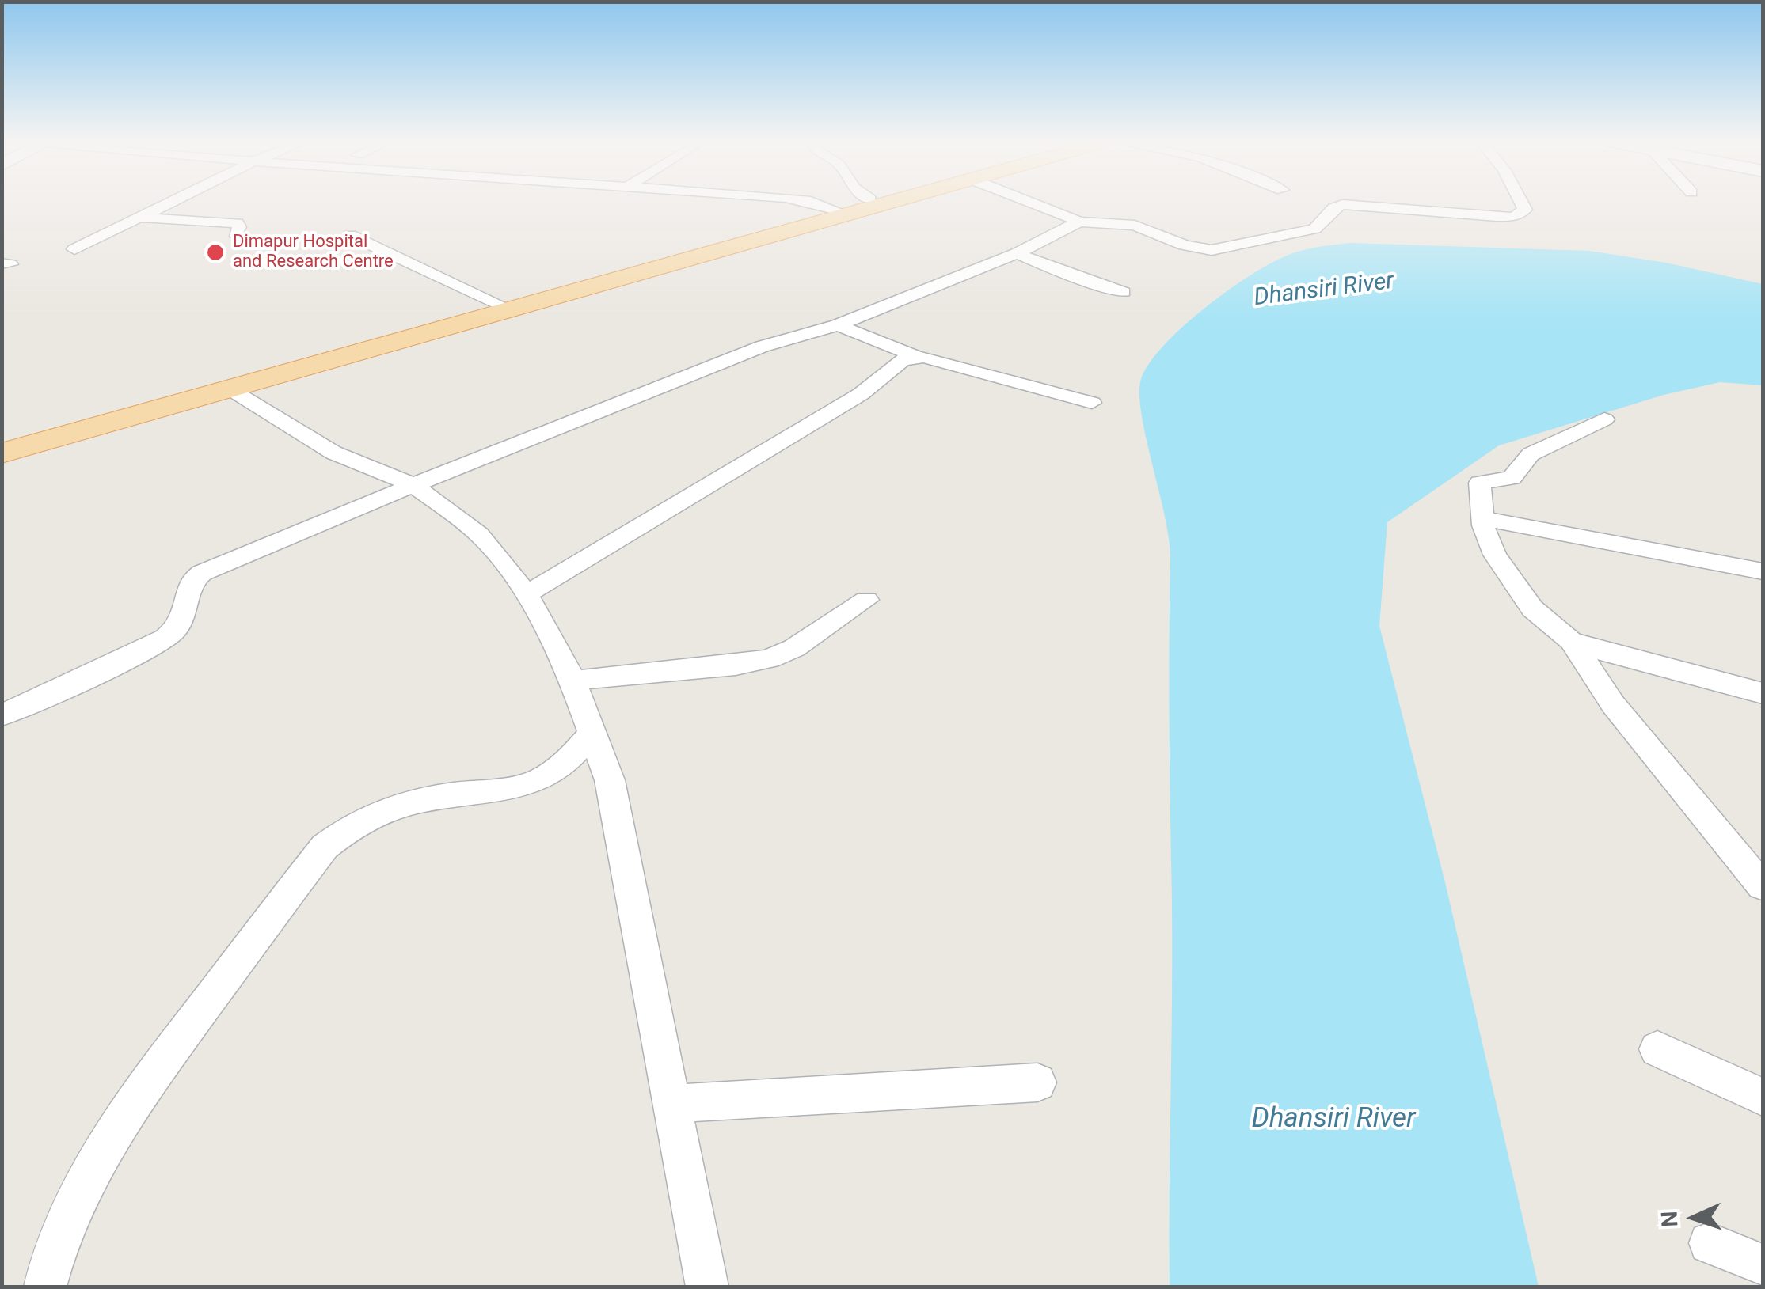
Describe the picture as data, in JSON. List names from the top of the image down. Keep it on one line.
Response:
{"water":["Dhansiri River"],"places":["Dimapur Hospital and Research Centre"],"north":"left"}
